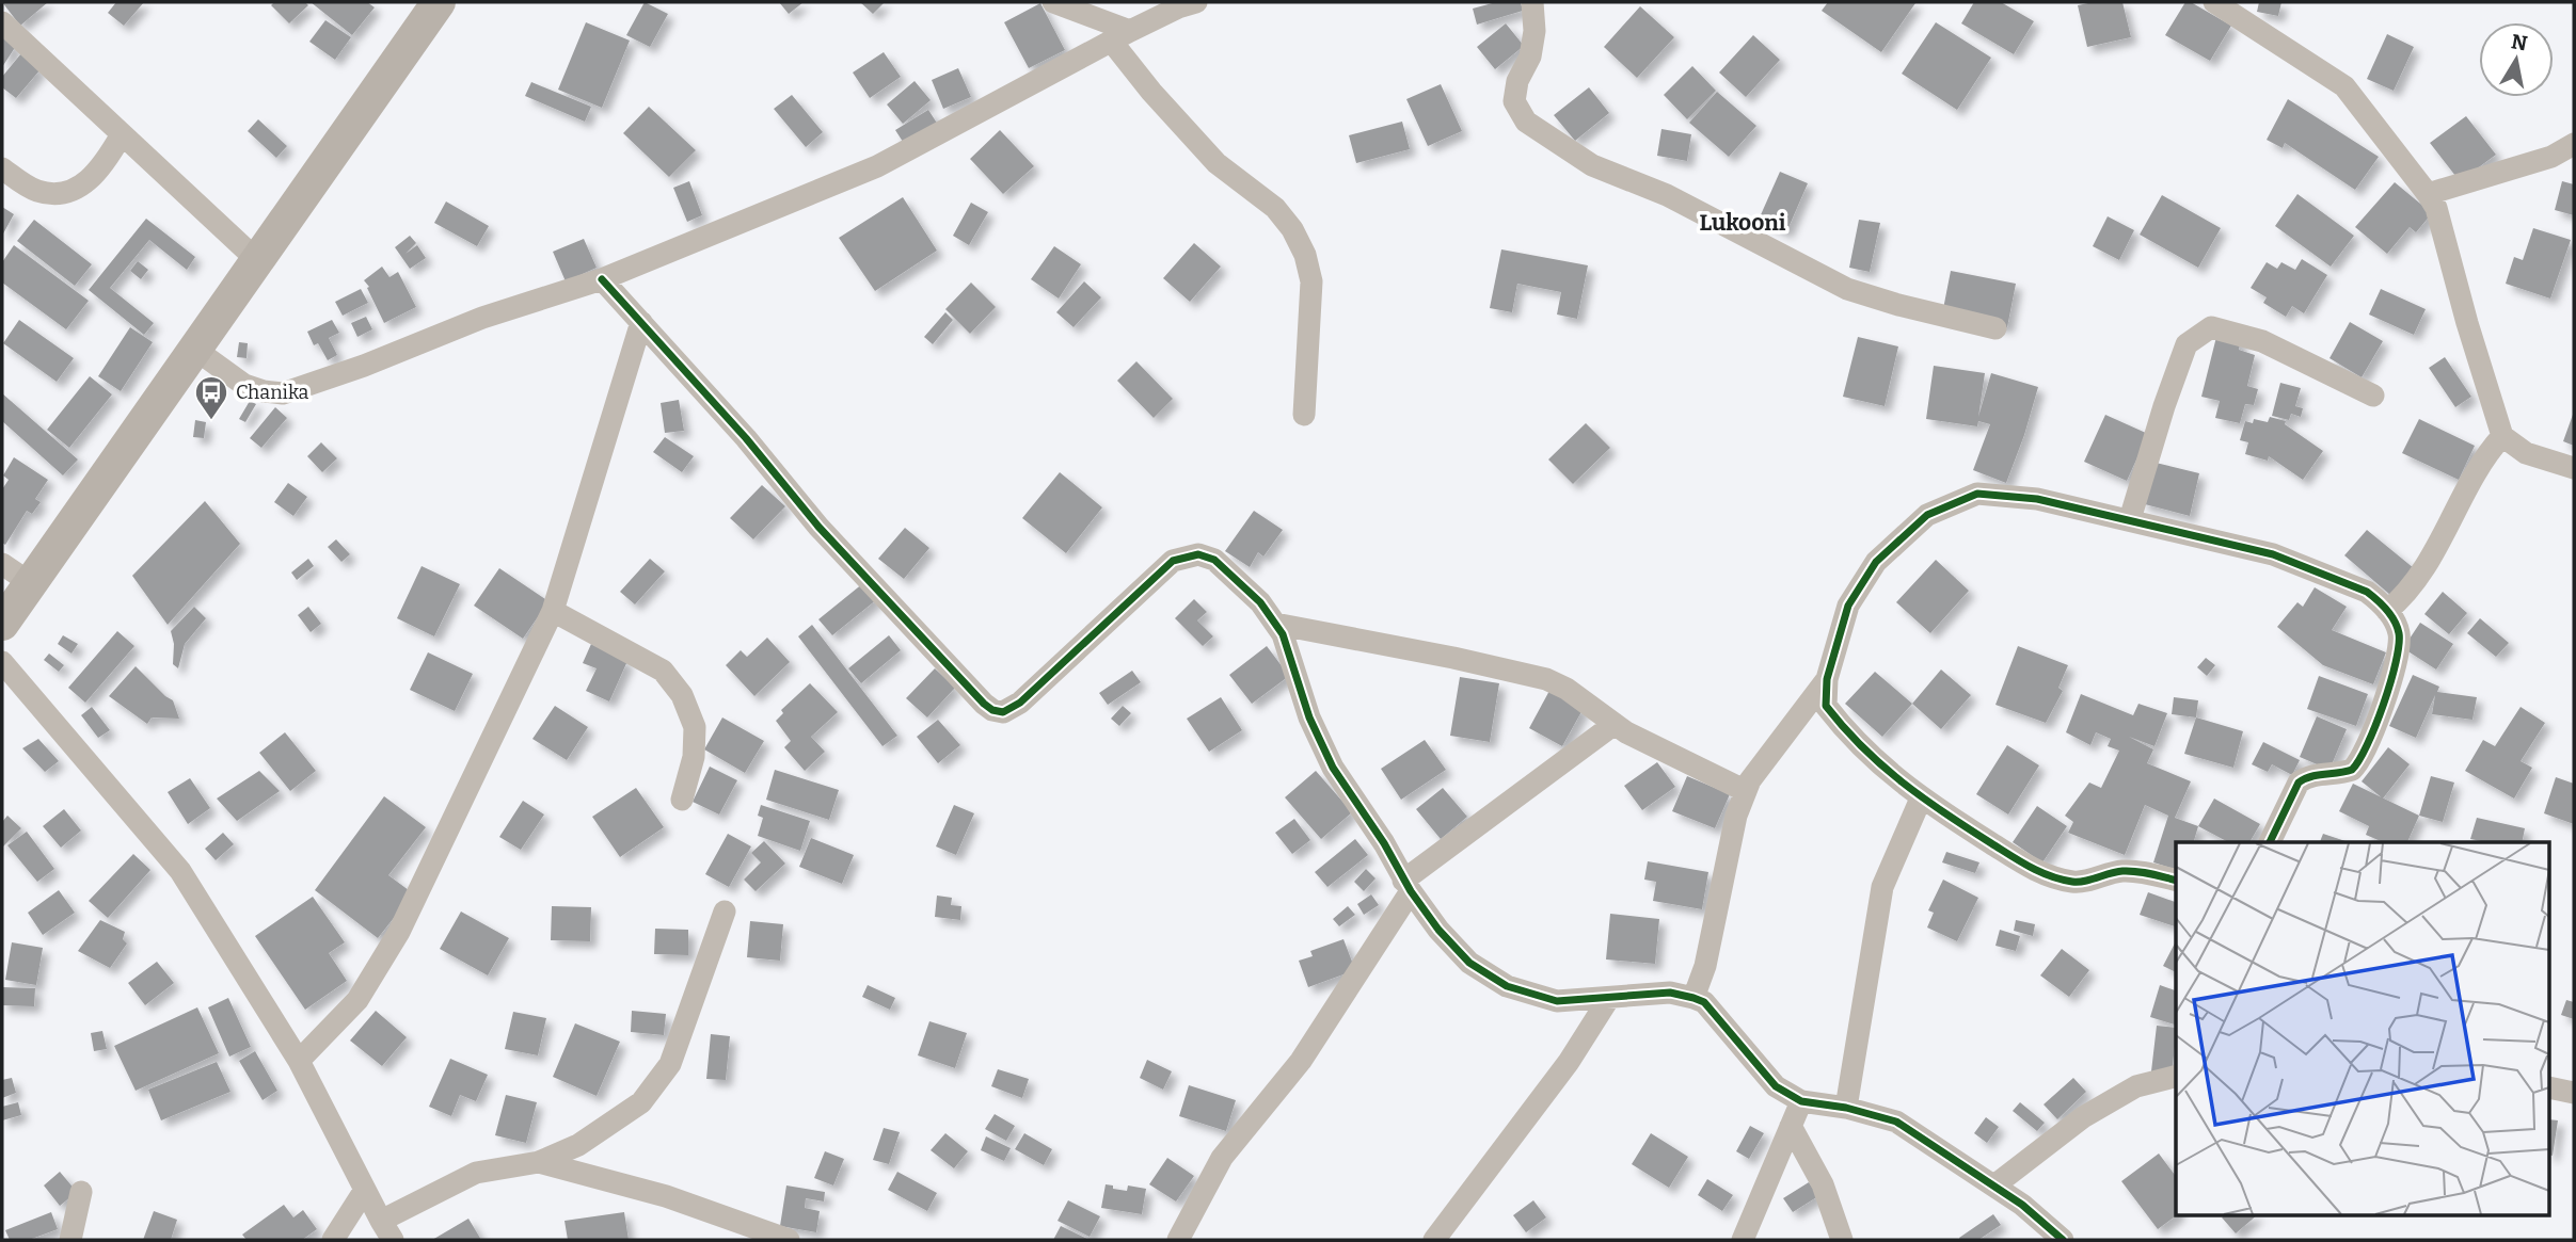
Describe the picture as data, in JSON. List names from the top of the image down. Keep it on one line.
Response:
{"districts":["Lukooni"],"places":{"bus stop":["Chanika"]},"north":"top"}
